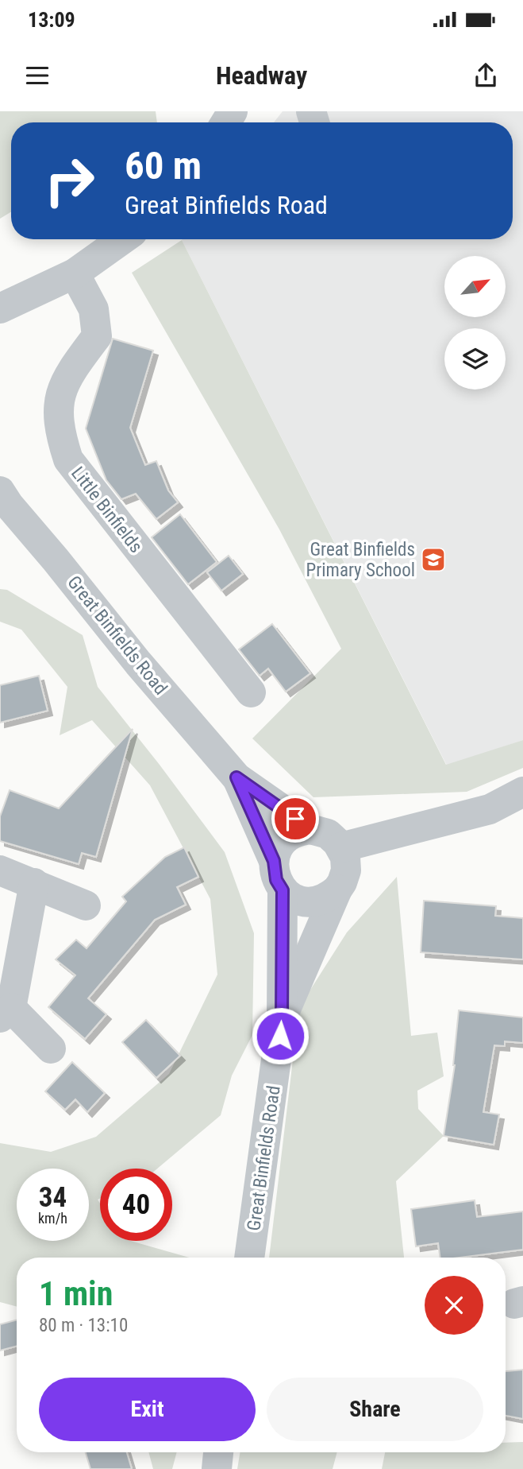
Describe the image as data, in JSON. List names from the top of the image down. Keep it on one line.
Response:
{"streets":{"street":["Little Binfields","Great Binfields Road"]},"places":{"school or university":["Great Binfields Primary School"]},"north":"top right","page":{"status":"13:09","header":"Headway","turn":["60 m","Great Binfields Road"],"speed":"34 km/h","limit":"40","heading":["1 min","80 m · 13:10"],"buttons":["Exit","Share"]}}
